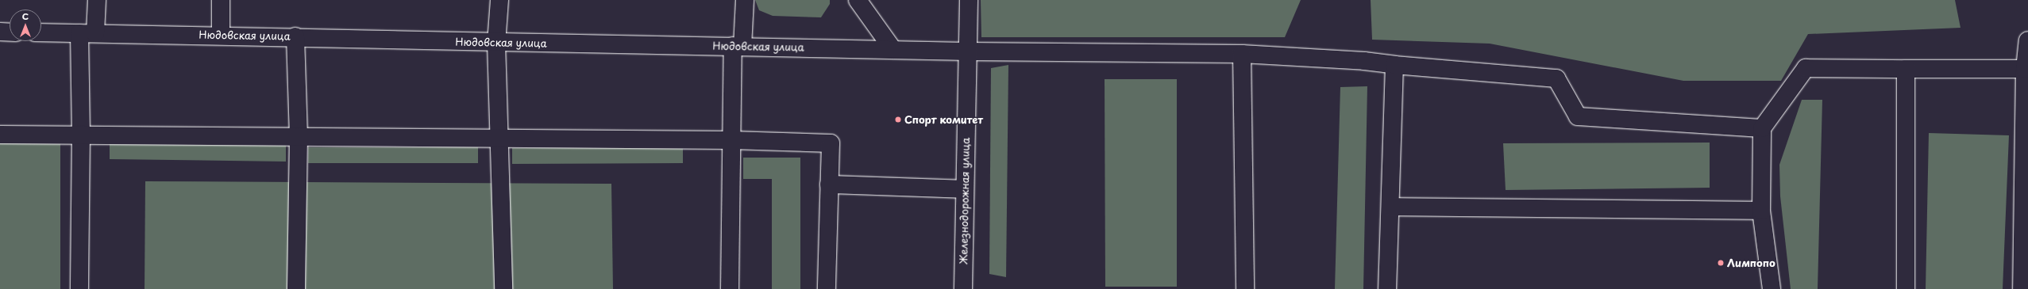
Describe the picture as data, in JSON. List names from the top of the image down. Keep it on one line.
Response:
{"streets":{"street":["Нюдовская улица","Железнодорожная улица"]},"crossings":[["Нюдовская улица","Железнодорожная улица"]],"places":["Спорт комитет","Лимпопо"],"north":"top"}
